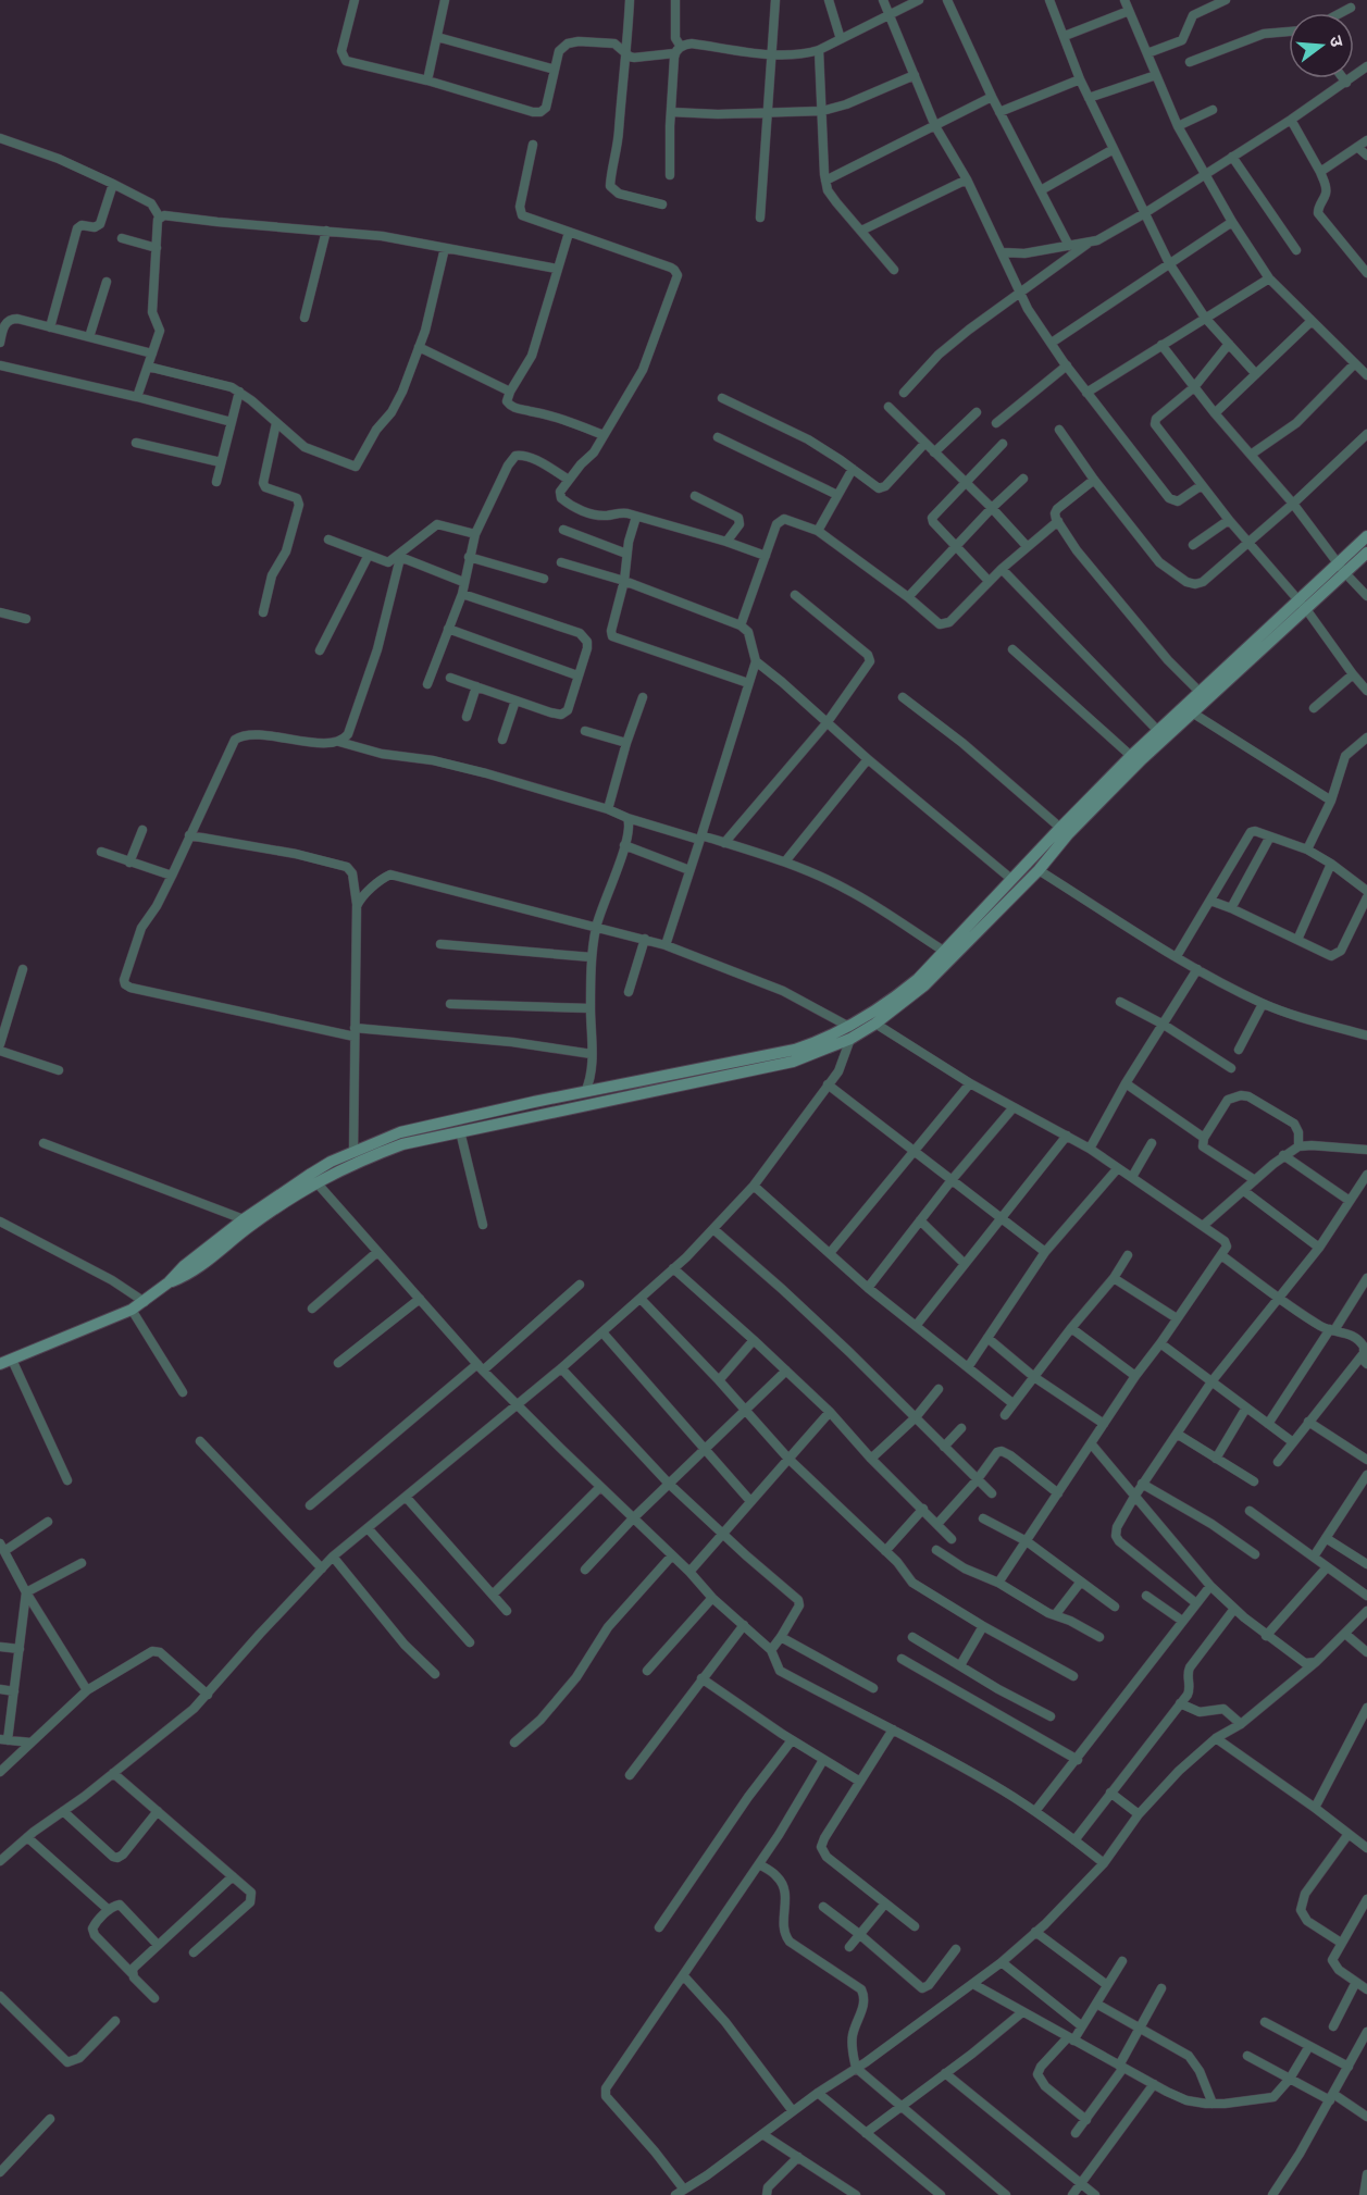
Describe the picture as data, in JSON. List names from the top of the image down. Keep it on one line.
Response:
{"north":"right"}
